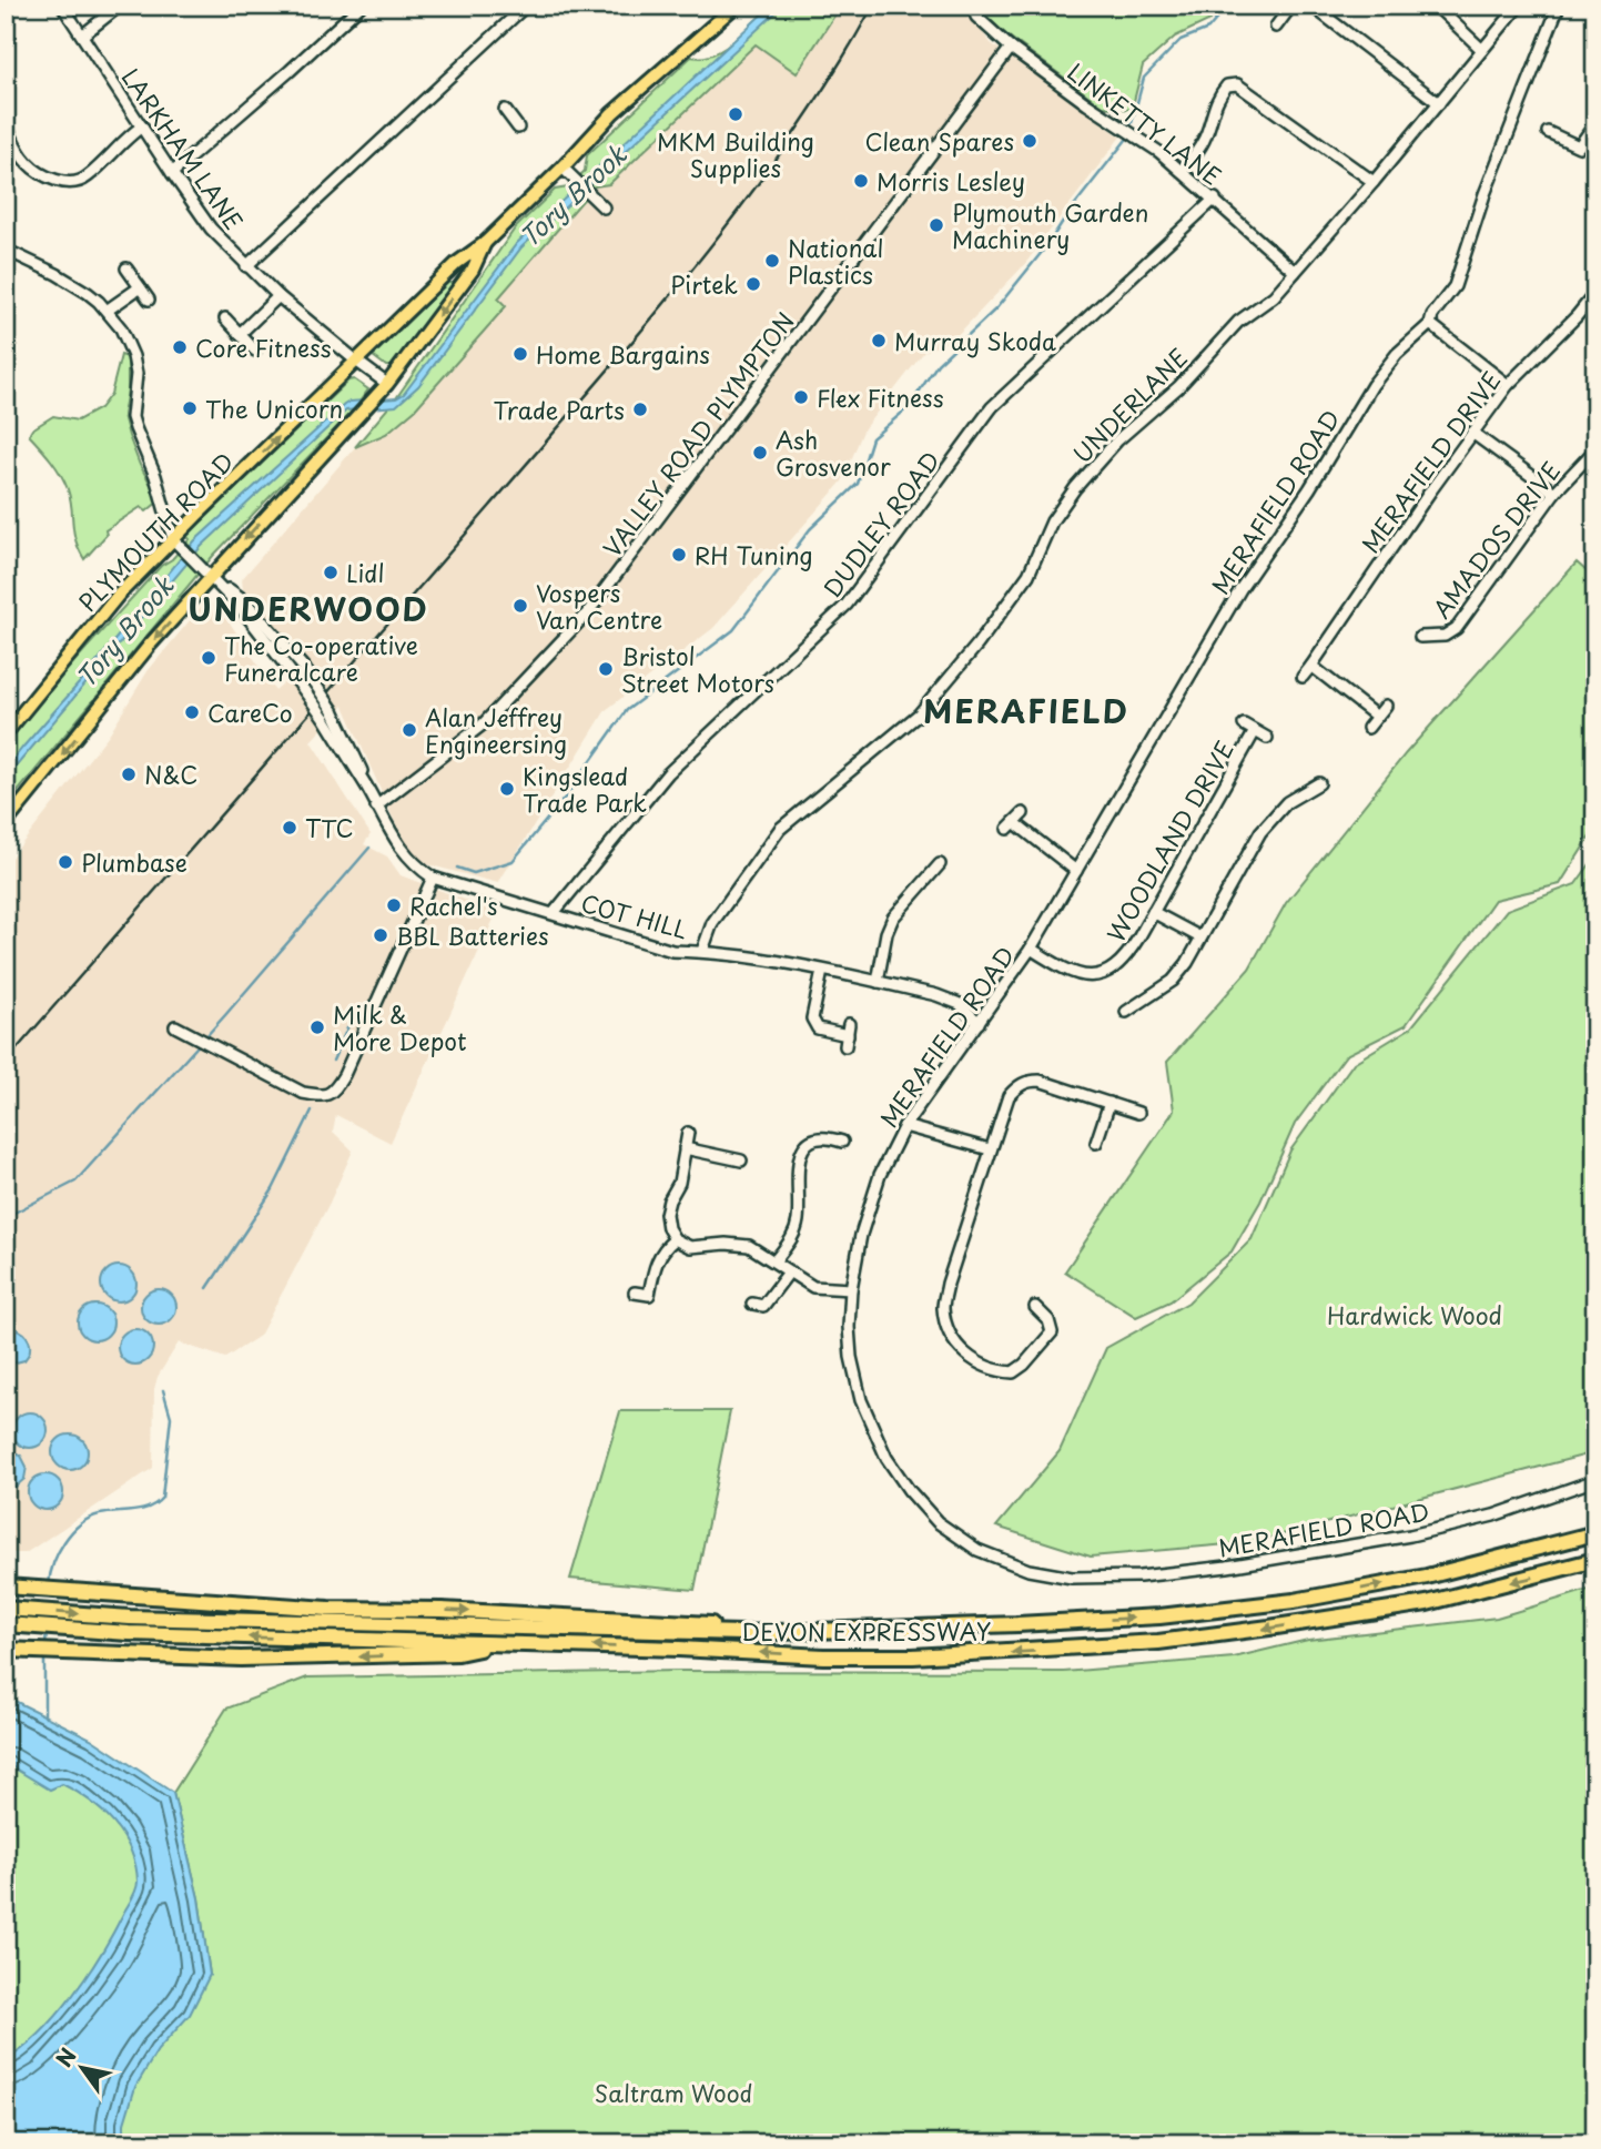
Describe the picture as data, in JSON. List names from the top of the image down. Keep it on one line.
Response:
{"streets":{"highway":["DEVON EXPRESSWAY"],"main road":["PLYMOUTH ROAD"],"street":["LINKETTY LANE","LARKHAM LANE","UNDERLANE","VALLEY ROAD PLYMPTON","MERAFIELD DRIVE","MERAFIELD ROAD","DUDLEY ROAD","AMADOS DRIVE","WOODLAND DRIVE","COT HILL"]},"crossings":[["LINKETTY LANE","UNDERLANE"],["LINKETTY LANE","VALLEY ROAD PLYMPTON"],["LINKETTY LANE","DUDLEY ROAD"],["LARKHAM LANE","PLYMOUTH ROAD"],["UNDERLANE","COT HILL"],["VALLEY ROAD PLYMPTON","COT HILL"],["MERAFIELD ROAD","WOODLAND DRIVE"],["MERAFIELD ROAD","COT HILL"],["DUDLEY ROAD","COT HILL"],["PLYMOUTH ROAD","COT HILL"]],"districts":["UNDERWOOD","MERAFIELD"],"water":["Tory Brook"],"parks":["Hardwick Wood","Saltram Wood"],"places":["MKM Building Supplies","Clean Spares","Morris Lesley","Plymouth Garden Machinery","National Plastics","Pirtek","Murray Skoda","Core Fitness","Home Bargains","Flex Fitness","The Unicorn","Trade Parts","Ash Grosvenor","RH Tuning","Lidl","Vospers Van Centre","The Co-operative Funeralcare","Bristol Street Motors","CareCo","Alan Jeffrey Engineersing","N&C","Kingslead Trade Park","TTC","Plumbase","Rachel's","BBL Batteries","Milk & More Depot"],"north":"top left"}
